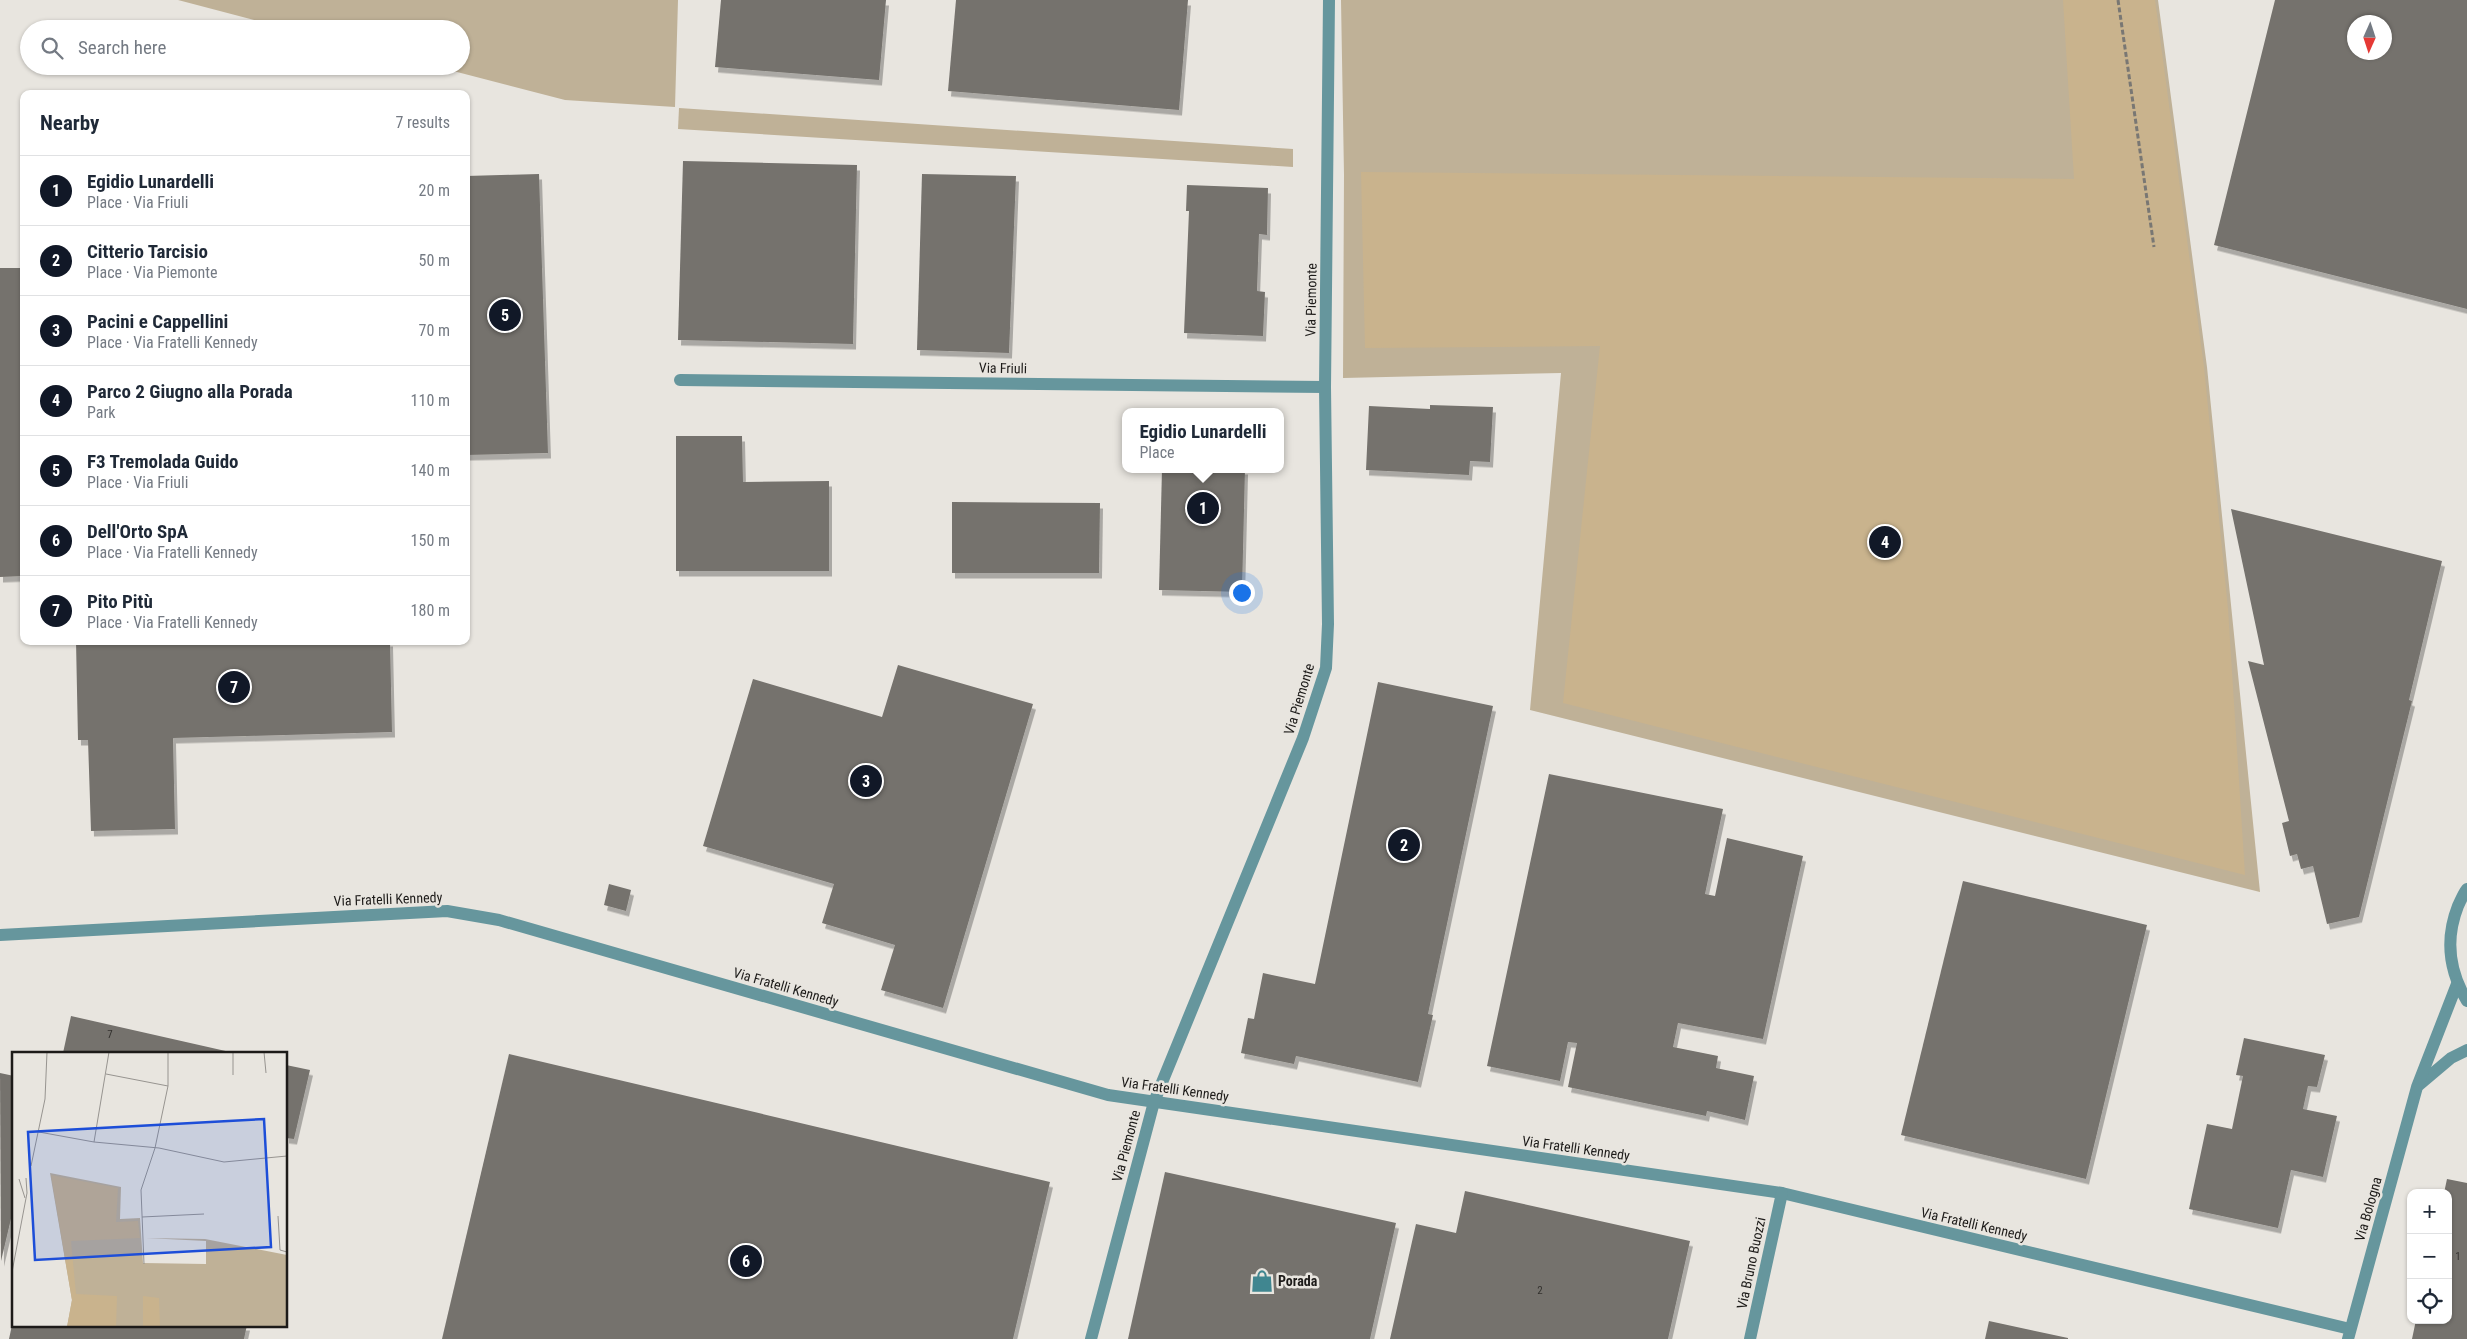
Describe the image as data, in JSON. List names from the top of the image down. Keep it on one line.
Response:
{"streets":{"street":["Via Piemonte","Via Friuli","Via Fratelli Kennedy","Via Bologna","Via Bruno Buozzi"]},"crossings":[["Via Piemonte","Via Friuli"],["Via Piemonte","Via Fratelli Kennedy"],["Via Fratelli Kennedy","Via Bologna"],["Via Fratelli Kennedy","Via Bruno Buozzi"]],"places":{"shop":["Porada"]},"house_numbers":["7","1","2"],"north":"bottom","page":{"search":"Search here","heading":["Nearby","7 results"],"list":[{"mark":"1","name":"Egidio Lunardelli","note":"Place · Via Friuli","value":"20 m"},{"mark":"2","name":"Citterio Tarcisio","note":"Place · Via Piemonte","value":"50 m"},{"mark":"3","name":"Pacini e Cappellini","note":"Place · Via Fratelli Kennedy","value":"70 m"},{"mark":"4","name":"Parco 2 Giugno alla Porada","note":"Park","value":"110 m"},{"mark":"5","name":"F3 Tremolada Guido","note":"Place · Via Friuli","value":"140 m"},{"mark":"6","name":"Dell'Orto SpA","note":"Place · Via Fratelli Kennedy","value":"150 m"},{"mark":"7","name":"Pito Pitù","note":"Place · Via Fratelli Kennedy","value":"180 m"}],"pins":["5","1","4","7","3","2","6"],"popup":["Egidio Lunardelli","Place"],"map_buttons":["+","−"]}}
